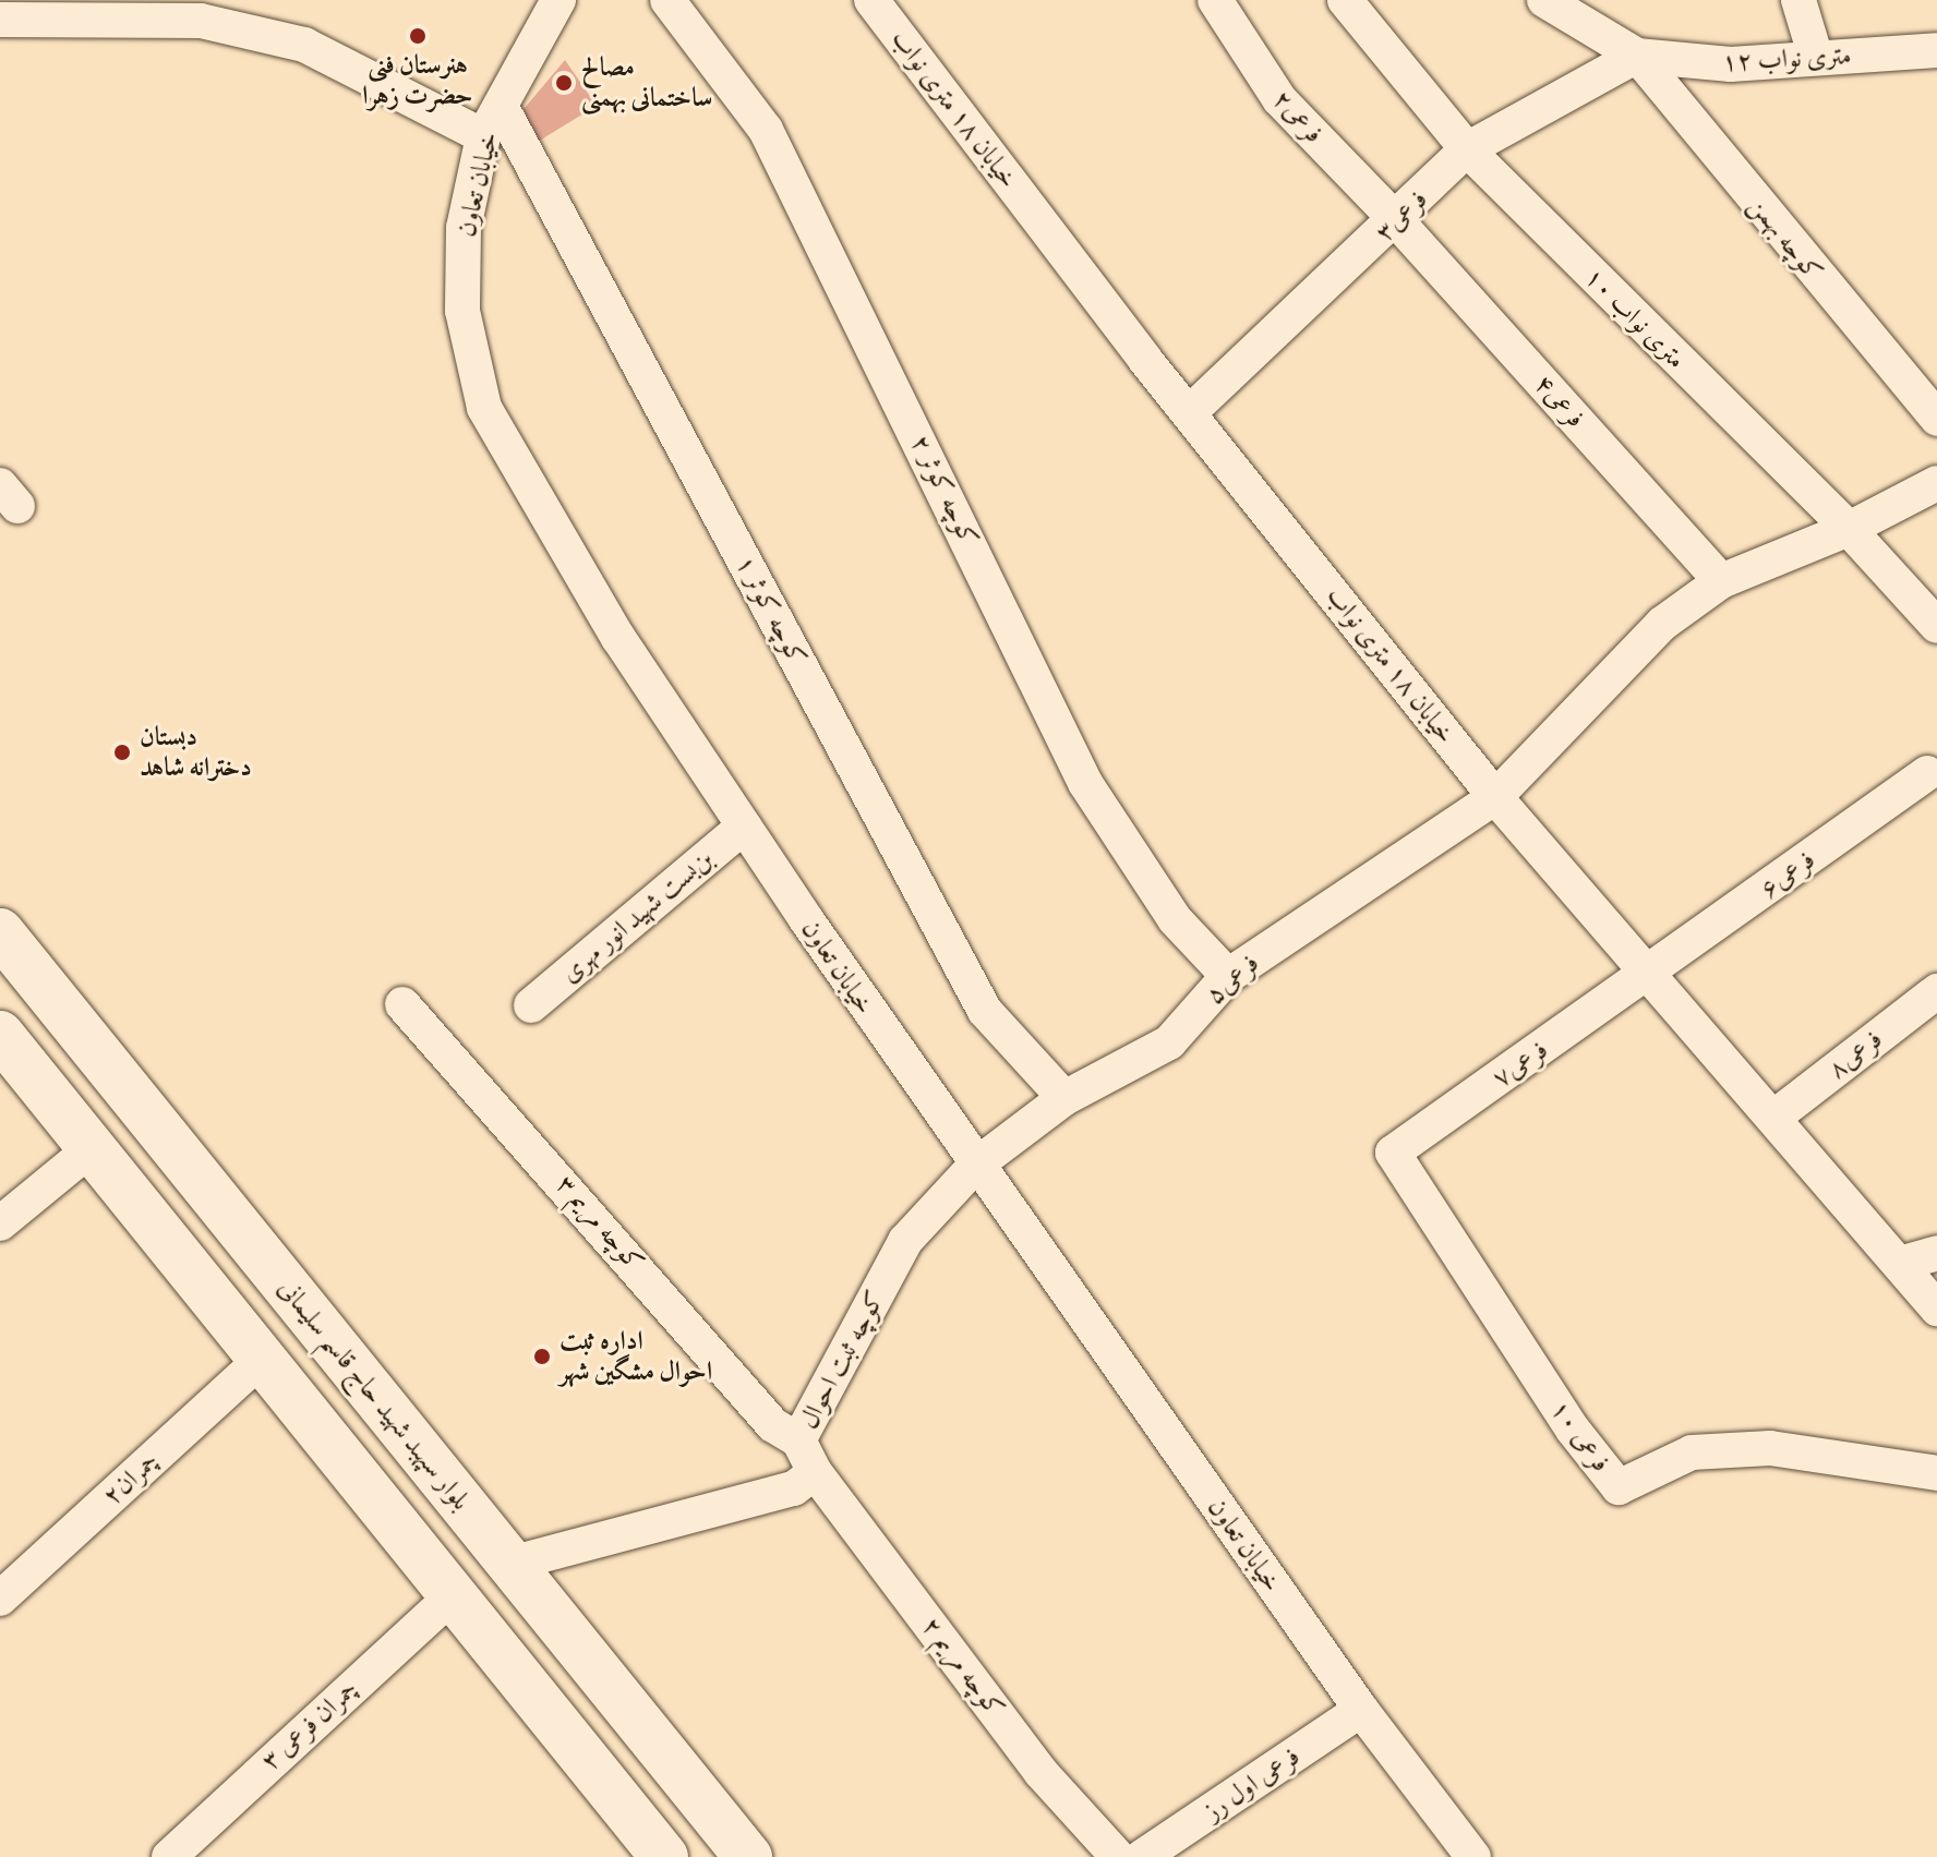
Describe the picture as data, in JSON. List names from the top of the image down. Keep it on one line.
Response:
{"streets":{"main road":["بلوار سپهبد شهید حاج قاسم سلیمانی"],"street":["۱۲ متری نواب","خیابان ۱۸ متری نواب","فرعی۲","خیابان تعاون","فرعی۳","کوچه بهمن","۱۰ متری نواب","فرعی۴","کوچه کوثر ۲","کوچه کوثر ۱","فرعی۶","بن‌بست شهید انور مهری","فرعی۵","فرعی۸","فرعی۷","کوچه مریم ۳","کوچه ثبت احوال","فرعی ۱۰","چمران۲","کوچه مریم ۲","چمران فرعی ۳","فرعی اول رز"]},"crossings":[["۱۲ متری نواب","فرعی۳"],["۱۲ متری نواب","کوچه بهمن"],["خیابان ۱۸ متری نواب","فرعی۳"],["خیابان ۱۸ متری نواب","فرعی۶"],["خیابان ۱۸ متری نواب","فرعی۵"],["خیابان ۱۸ متری نواب","فرعی۸"],["خیابان ۱۸ متری نواب","فرعی۷"],["فرعی۲","فرعی۳"],["فرعی۲","فرعی۴"],["خیابان تعاون","کوچه کوثر ۱"],["خیابان تعاون","بن‌بست شهید انور مهری"],["خیابان تعاون","فرعی۵"],["خیابان تعاون","کوچه ثبت احوال"],["خیابان تعاون","فرعی اول رز"],["فرعی۳","کوچه بهمن"],["فرعی۳","۱۰ متری نواب"],["فرعی۳","فرعی۴"],["کوچه کوثر ۲","فرعی۵"],["کوچه کوثر ۱","فرعی۵"],["فرعی۶","فرعی۷"],["فرعی۵","کوچه ثبت احوال"],["فرعی۷","فرعی ۱۰"],["کوچه مریم ۳","کوچه ثبت احوال"],["کوچه ثبت احوال","بلوار سپهبد شهید حاج قاسم سلیمانی"],["کوچه ثبت احوال","کوچه مریم ۲"]],"places":["هنرستان فنی حضرت زهرا","مصالح ساختمانی بهمنی","دبستان دخترانه شاهد","اداره ثبت احوال مشگین شهر"]}
